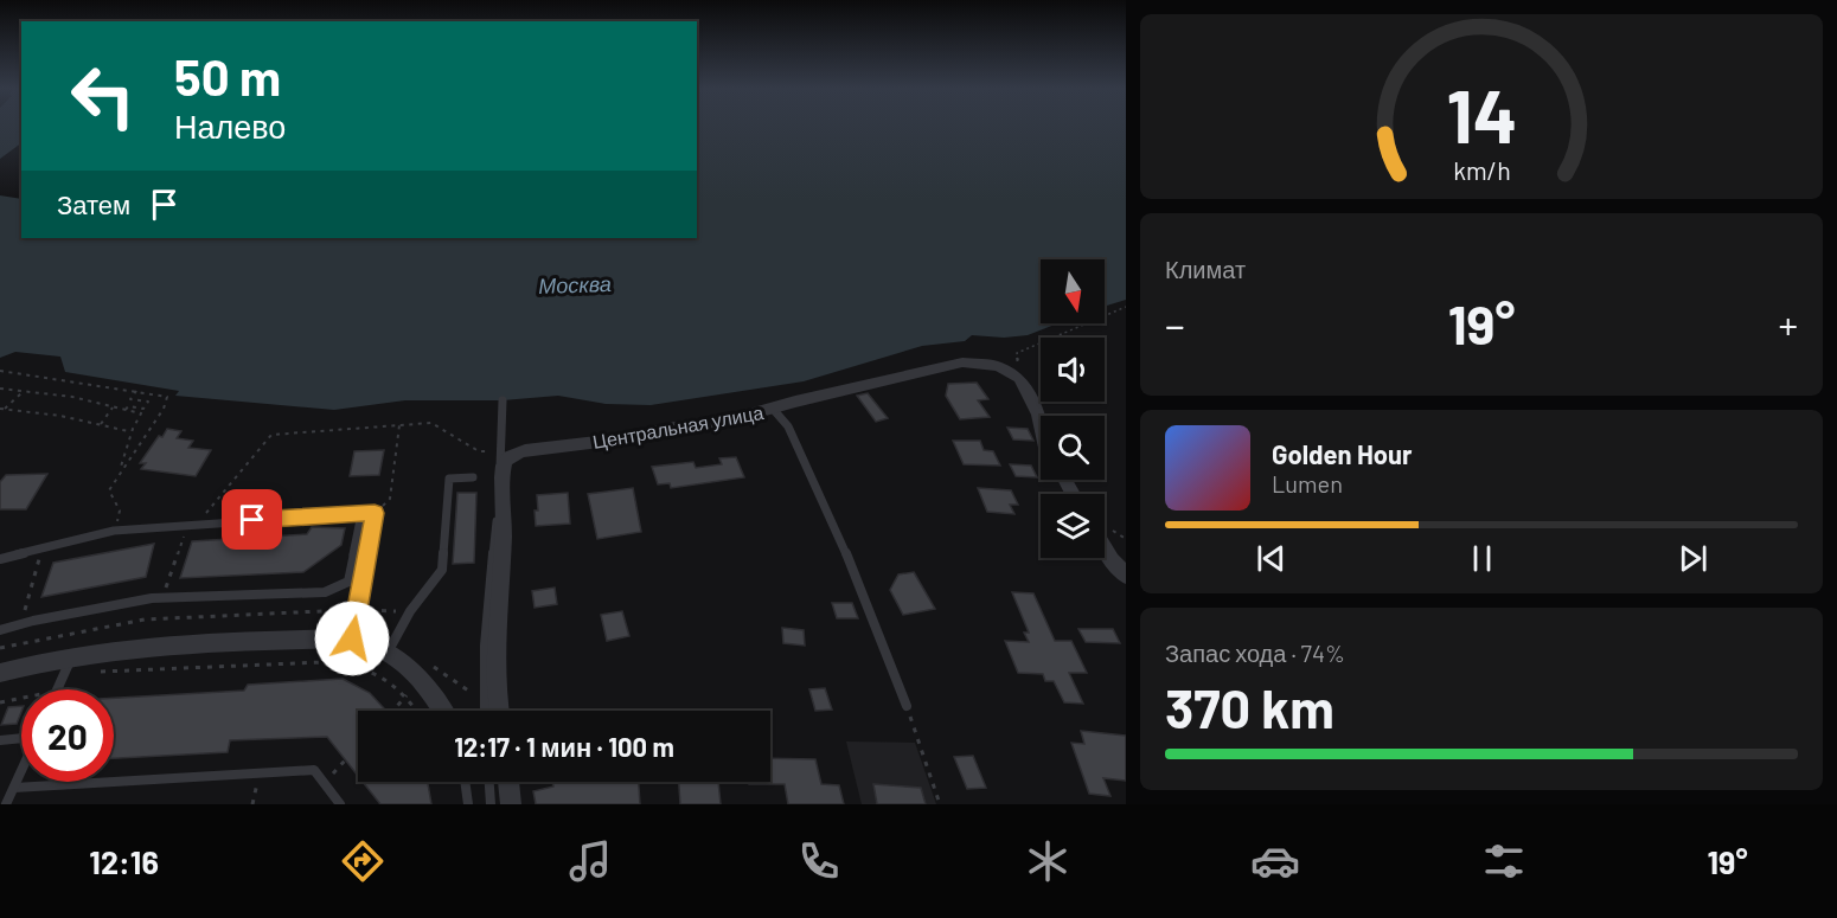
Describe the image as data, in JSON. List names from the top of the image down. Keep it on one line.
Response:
{"streets":{"street":["Центральная улица"]},"water":["Москва"],"north":"bottom","page":{"turn":["50 m","Налево"],"then":"Затем","tile":["Климат",["Запас хода · 74%","370 km"]],"heat":["−","19°","+"],"song":["Golden Hour","Lumen"],"limit":"20","trip":"12:17 · 1 мин · 100 m","tabs":["12:16","19°"],"gauge":["14","km/h"]}}
